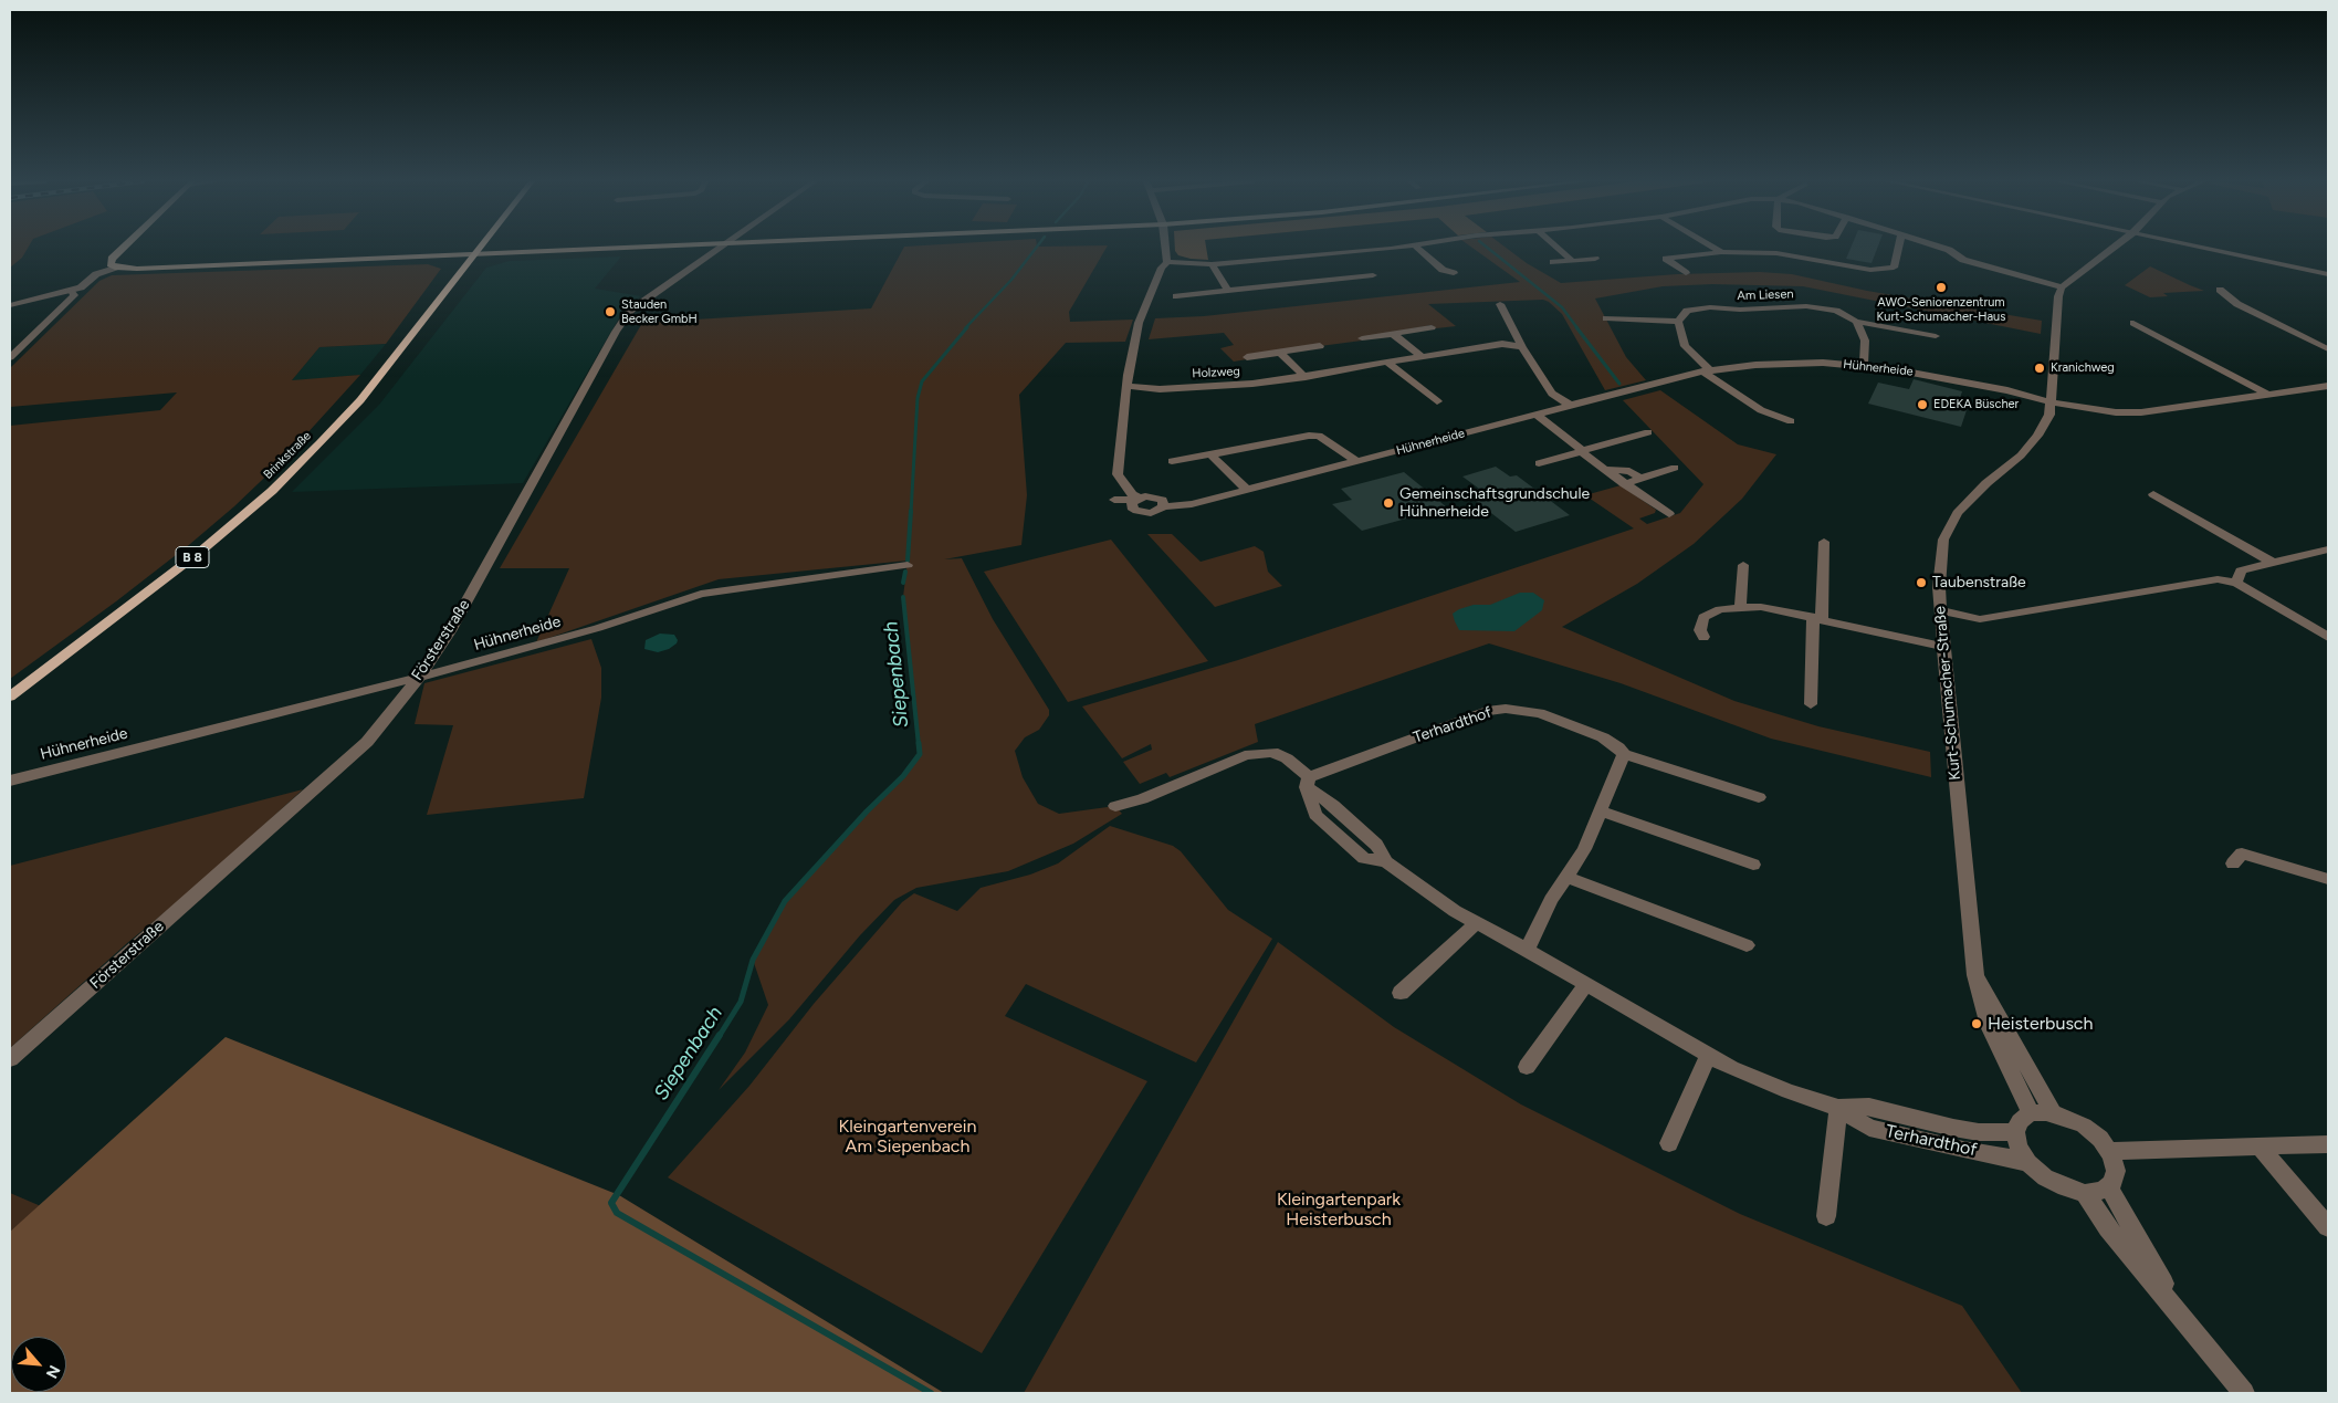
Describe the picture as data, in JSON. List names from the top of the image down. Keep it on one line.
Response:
{"streets":{"main road":["Brinkstraße","B 8"],"street":["Am Liesen","Hühnerheide","Holzweg","Försterstraße","Kurt-Schumacher-Straße","Terhardthof"]},"crossings":[["Hühnerheide","Försterstraße"],["Hühnerheide","Kurt-Schumacher-Straße"],["Kurt-Schumacher-Straße","Terhardthof"]],"water":["Siepenbach"],"parks":["Kleingartenverein Am Siepenbach","Kleingartenpark Heisterbusch"],"places":["AWO-Seniorenzentrum Kurt-Schumacher-Haus","Stauden Becker GmbH","Kranichweg","EDEKA Büscher","Gemeinschaftsgrundschule Hühnerheide","Taubenstraße","Heisterbusch"],"north":"bottom right"}
